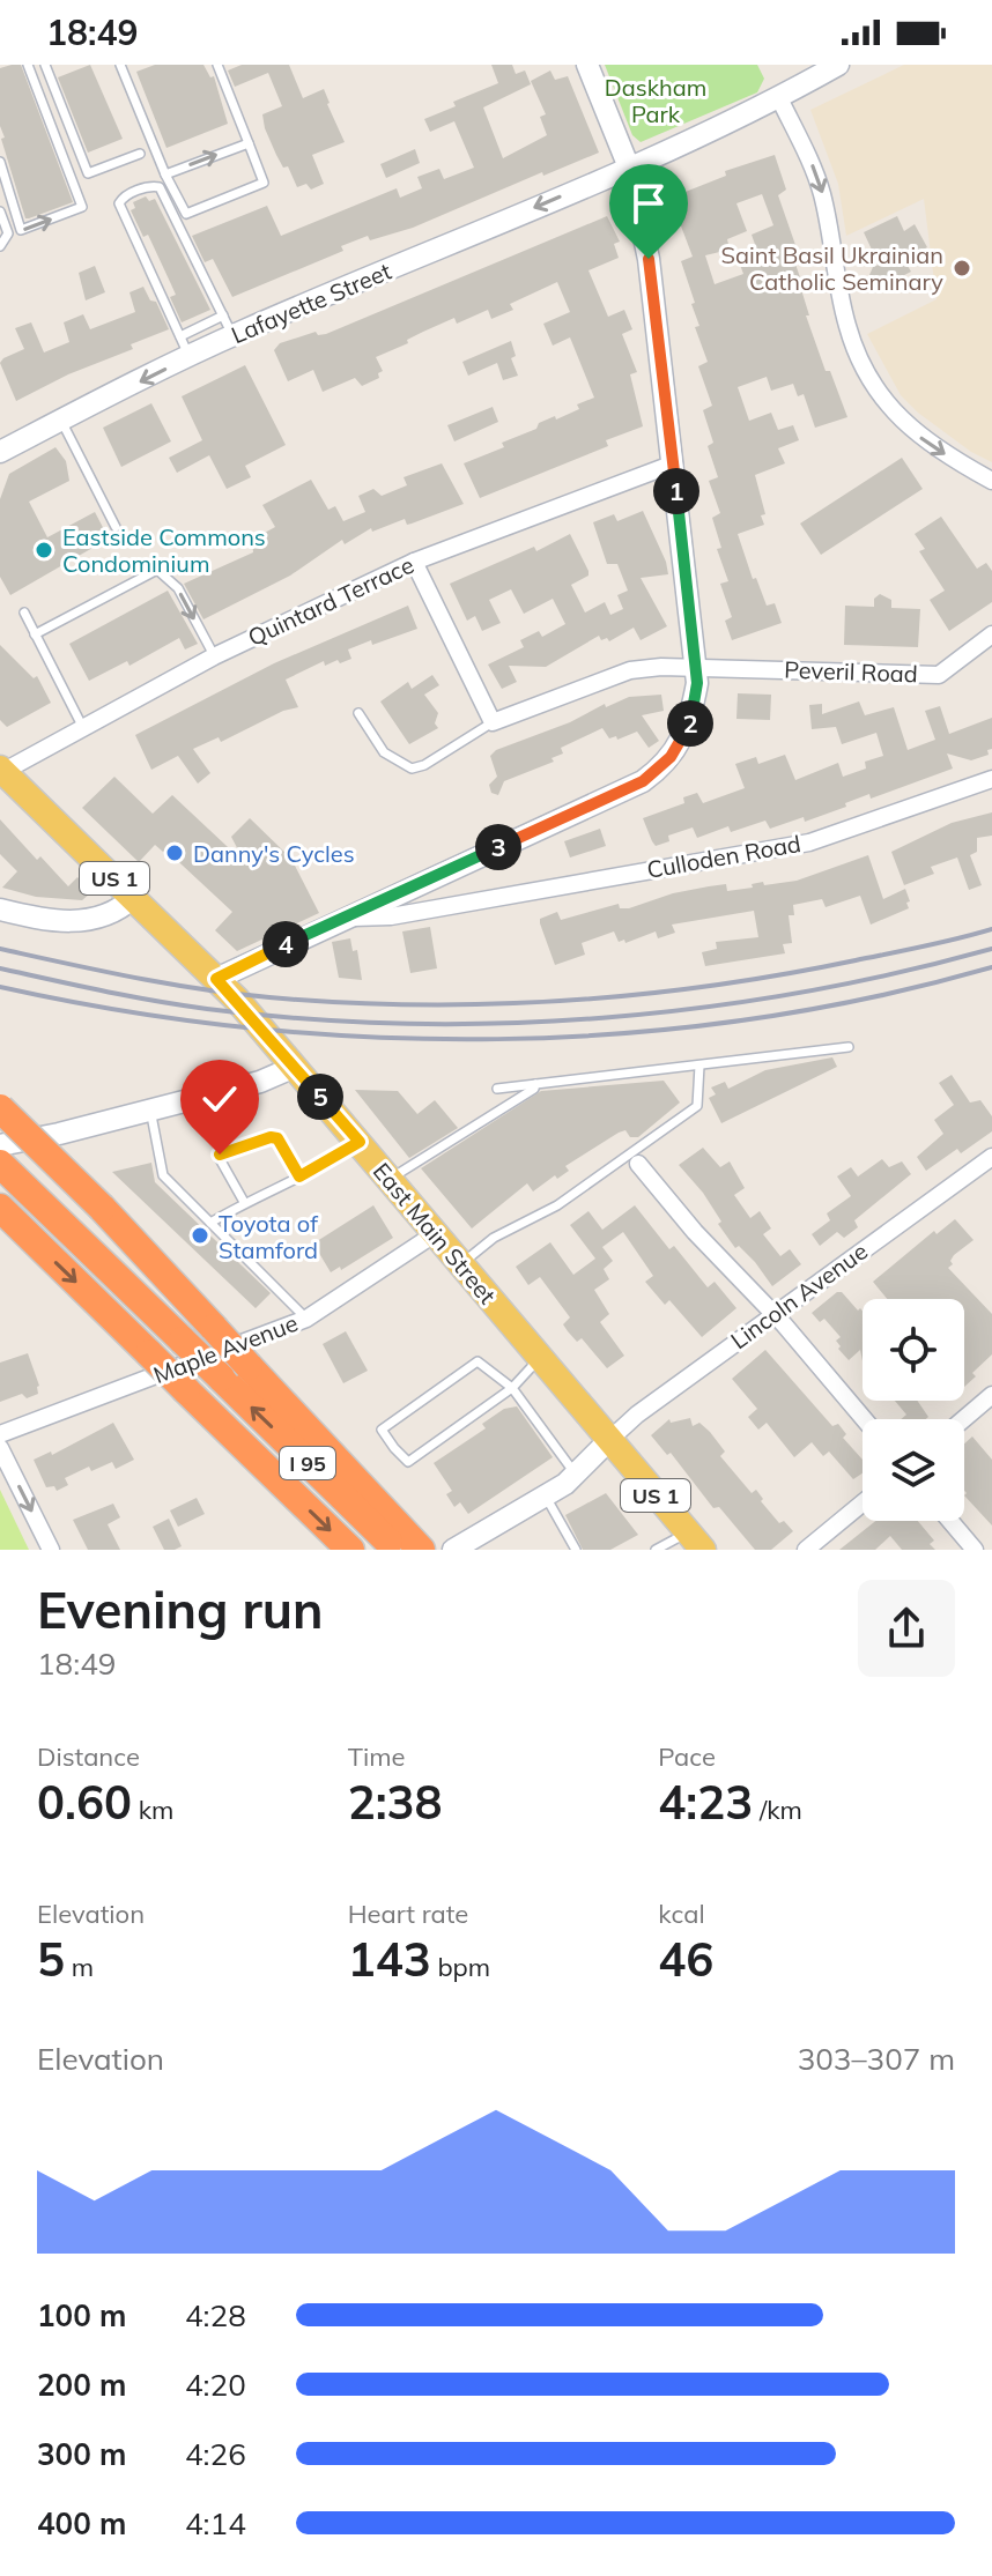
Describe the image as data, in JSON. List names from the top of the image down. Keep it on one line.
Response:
{"streets":{"highway":["I 95"],"main road":["US 1","East Main Street"],"street":["Lafayette Street","Quintard Terrace","Peveril Road","Culloden Road","Lincoln Avenue","Maple Avenue"]},"crossings":[["Quintard Terrace","East Main Street"],["East Main Street","Lincoln Avenue"],["East Main Street","Maple Avenue"]],"one_way":["Lafayette Street"],"parks":["Daskham Park"],"places":["Saint Basil Ukrainian Catholic Seminary","Eastside Commons Condominium","Danny's Cycles","Toyota of Stamford"],"page":{"status":"18:49","pins":["1","2","3","4","5"],"heading":["Evening run","18:49"],"stats":[["Distance","0.60 km"],["Time","2:38"],["Pace","4:23 /km"],["Elevation","5 m"],["Heart rate","143 bpm"],["kcal","46"]],"chart":["Elevation","303–307 m"],"list":[{"name":"100 m","note":"4:28"},{"name":"200 m","note":"4:20"},{"name":"300 m","note":"4:26"},{"name":"400 m","note":"4:14"}]}}
